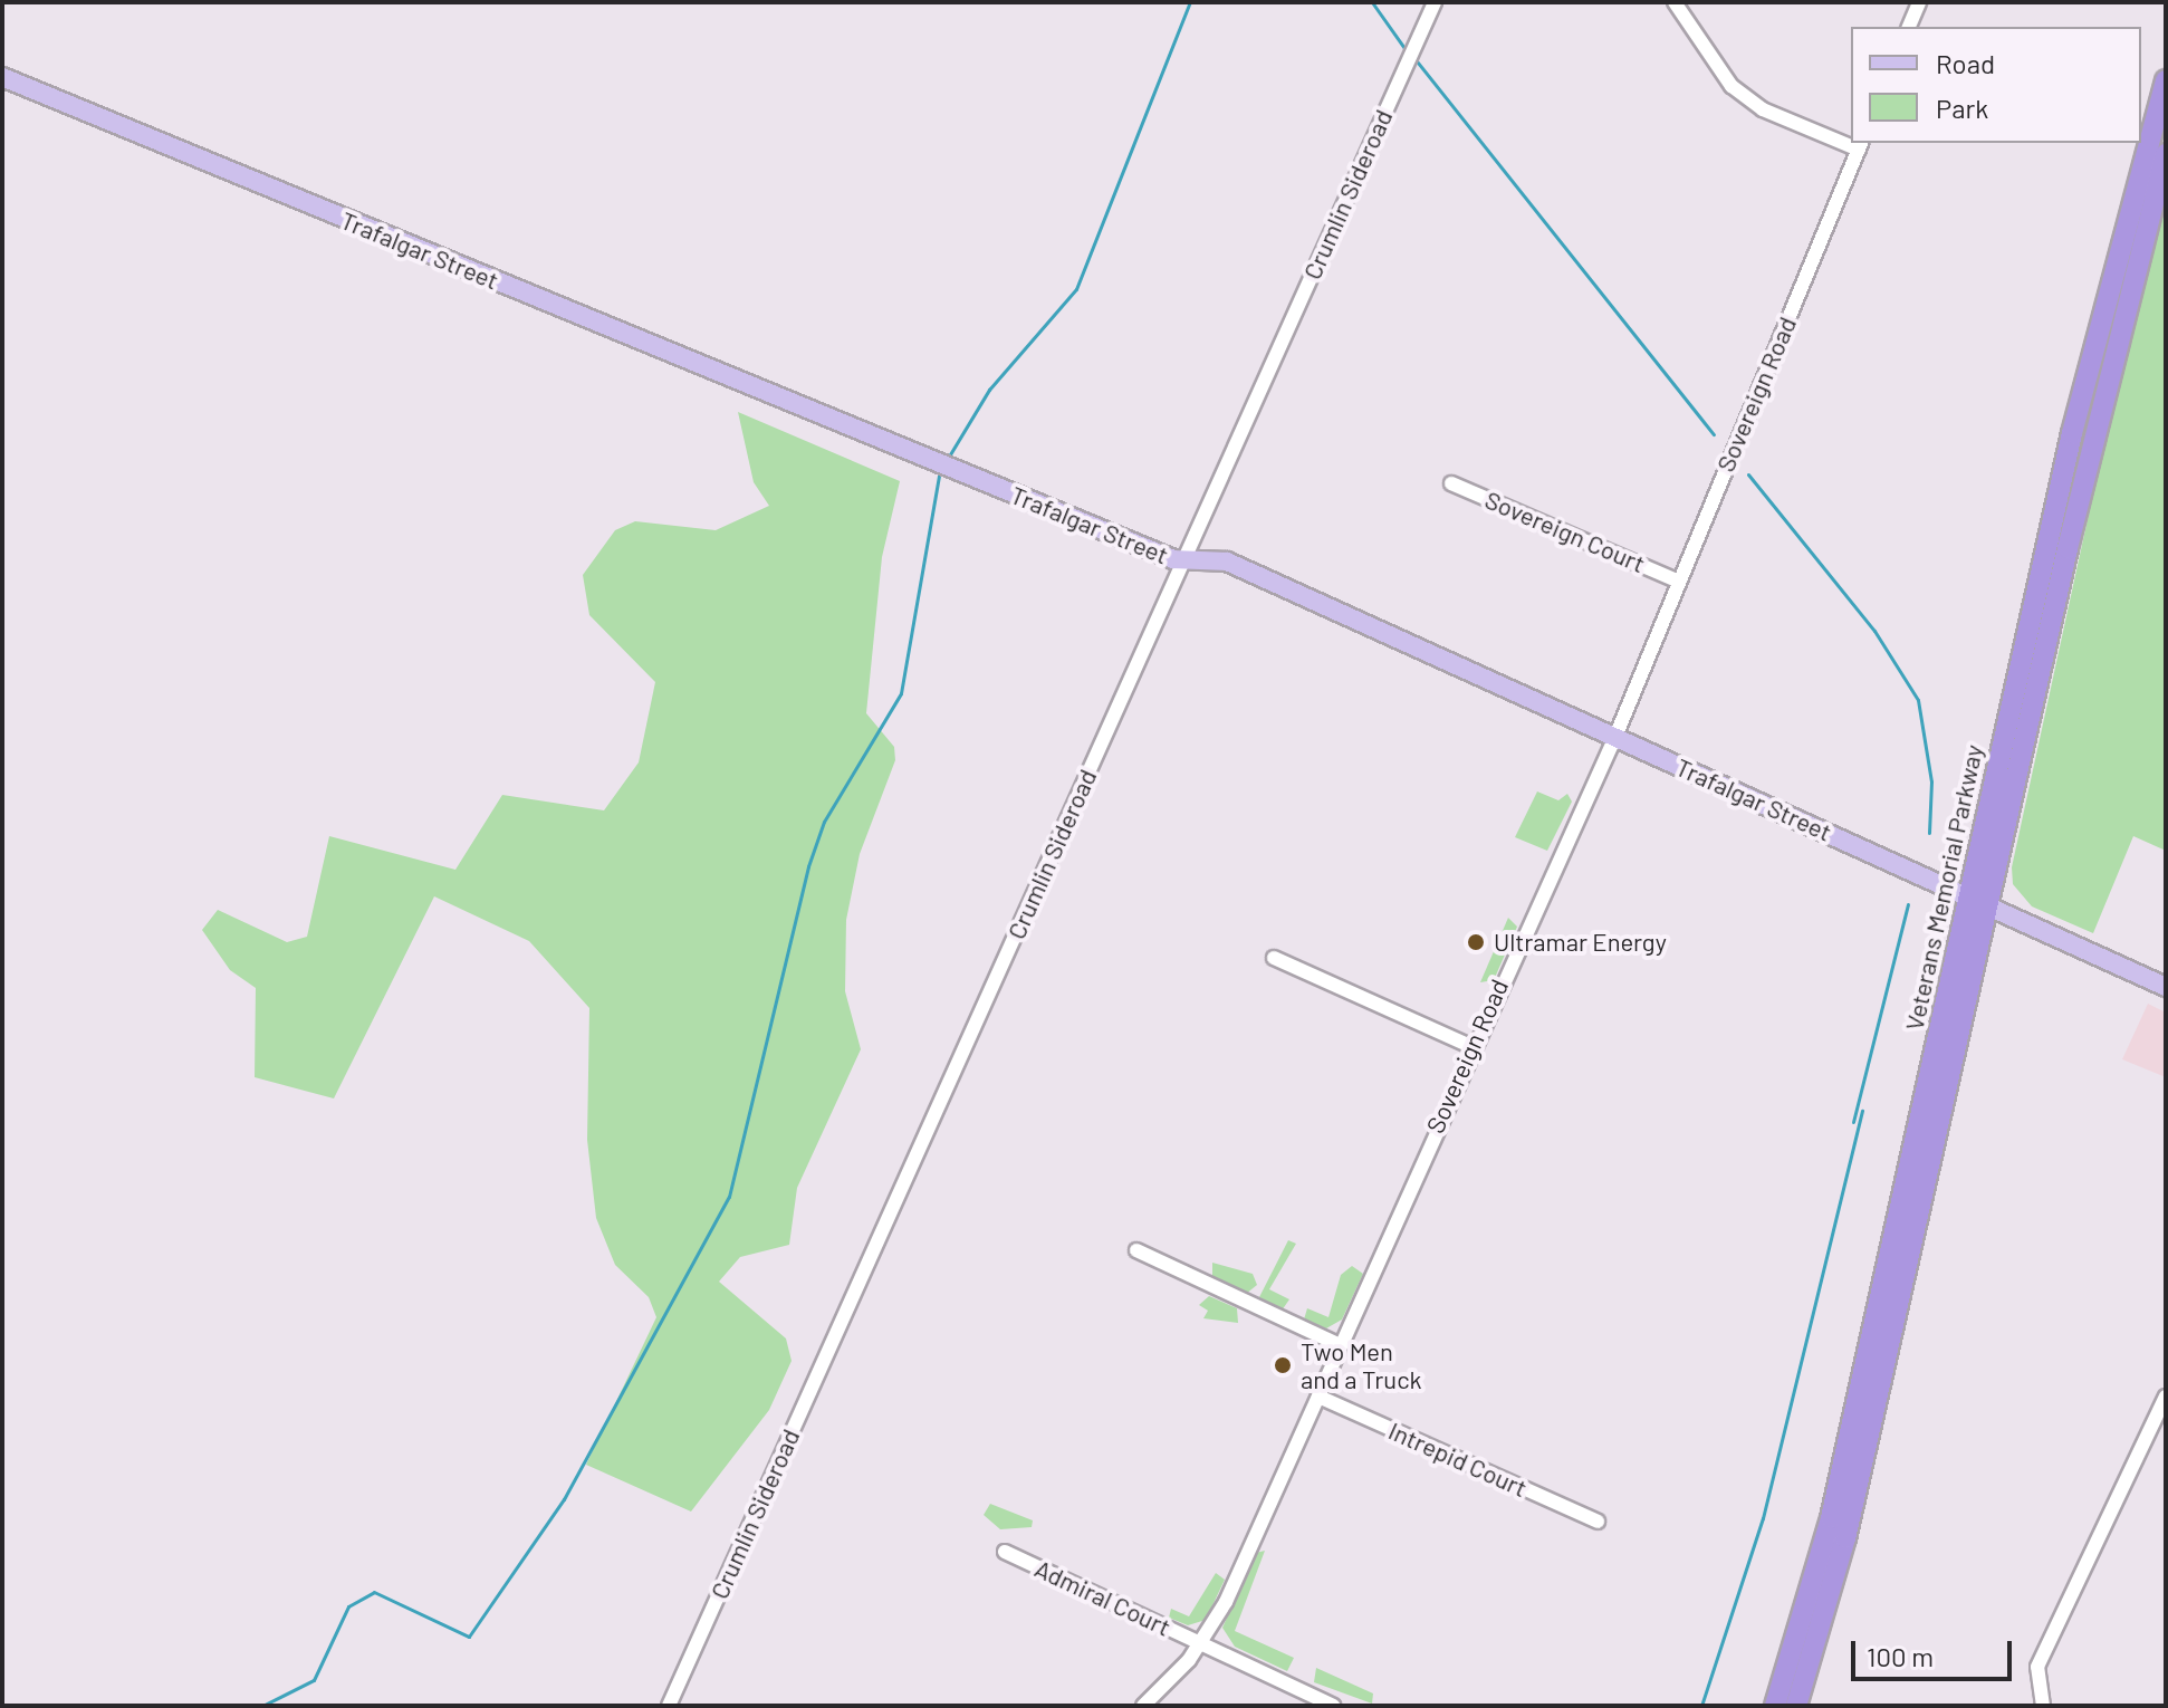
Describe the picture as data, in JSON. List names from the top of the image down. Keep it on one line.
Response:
{"streets":{"highway":["Veterans Memorial Parkway"],"main road":["Trafalgar Street"],"street":["Crumlin Sideroad","Sovereign Road","Sovereign Court","Intrepid Court","Admiral Court"]},"crossings":[["Crumlin Sideroad","Trafalgar Street"],["Trafalgar Street","Sovereign Road"],["Trafalgar Street","Veterans Memorial Parkway"],["Sovereign Road","Sovereign Court"],["Sovereign Road","Intrepid Court"],["Sovereign Road","Admiral Court"]],"places":["Ultramar Energy","Two Men and a Truck"],"legend":["Road","Park"],"scale_bar":"100 m"}
